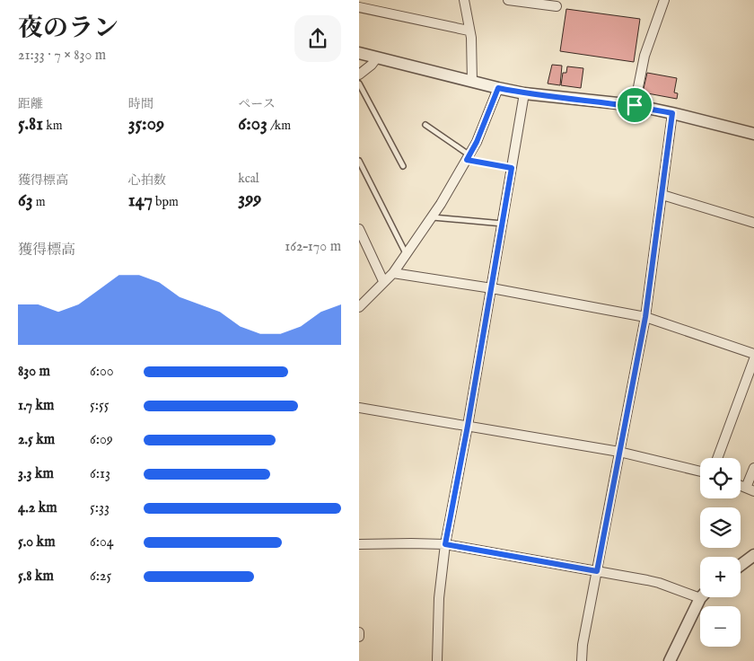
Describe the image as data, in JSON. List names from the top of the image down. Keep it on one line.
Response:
{"page":{"heading":["夜のラン","21:33 · 7 × 830 m"],"stats":[["距離","5.81 km"],["時間","35:09"],["ペース","6:03 /km"],["獲得標高","63 m"],["心拍数","147 bpm"],["kcal","399"]],"chart":["獲得標高","162–170 m"],"list":[{"name":"830 m","note":"6:00"},{"name":"1.7 km","note":"5:55"},{"name":"2.5 km","note":"6:09"},{"name":"3.3 km","note":"6:13"},{"name":"4.2 km","note":"5:33"},{"name":"5.0 km","note":"6:04"},{"name":"5.8 km","note":"6:25"}],"map_buttons":["+","−"]}}
